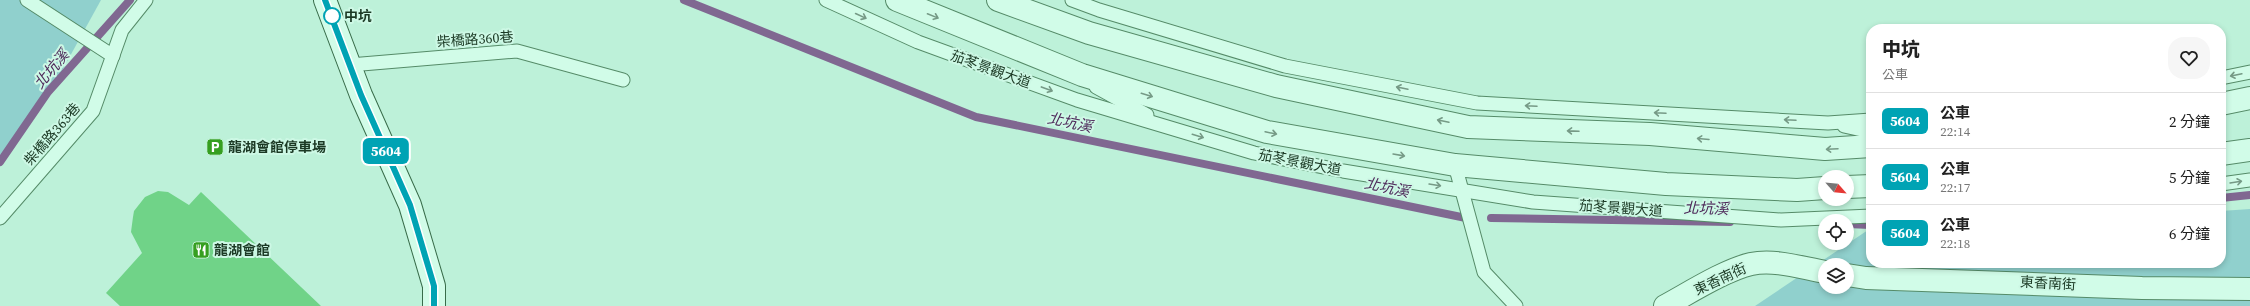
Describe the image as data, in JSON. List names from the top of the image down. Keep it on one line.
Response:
{"streets":{"street":["茄苳景觀大道","東香南街"],"lane":["柴橋路360巷","柴橋路363巷"]},"water":["北坑溪"],"places":{"other":["中坑"],"parking":["龍湖會館停車場"],"restaurant":["龍湖會館"]},"lines":["bus line 5604"],"north":"bottom right","page":{"on_map":"5604","heading":["中坑","公車"],"list":[{"mark":"5604","name":"公車","note":"22:14","value":"2 分鐘"},{"mark":"5604","name":"公車","note":"22:17","value":"5 分鐘"},{"mark":"5604","name":"公車","note":"22:18","value":"6 分鐘"}]}}
